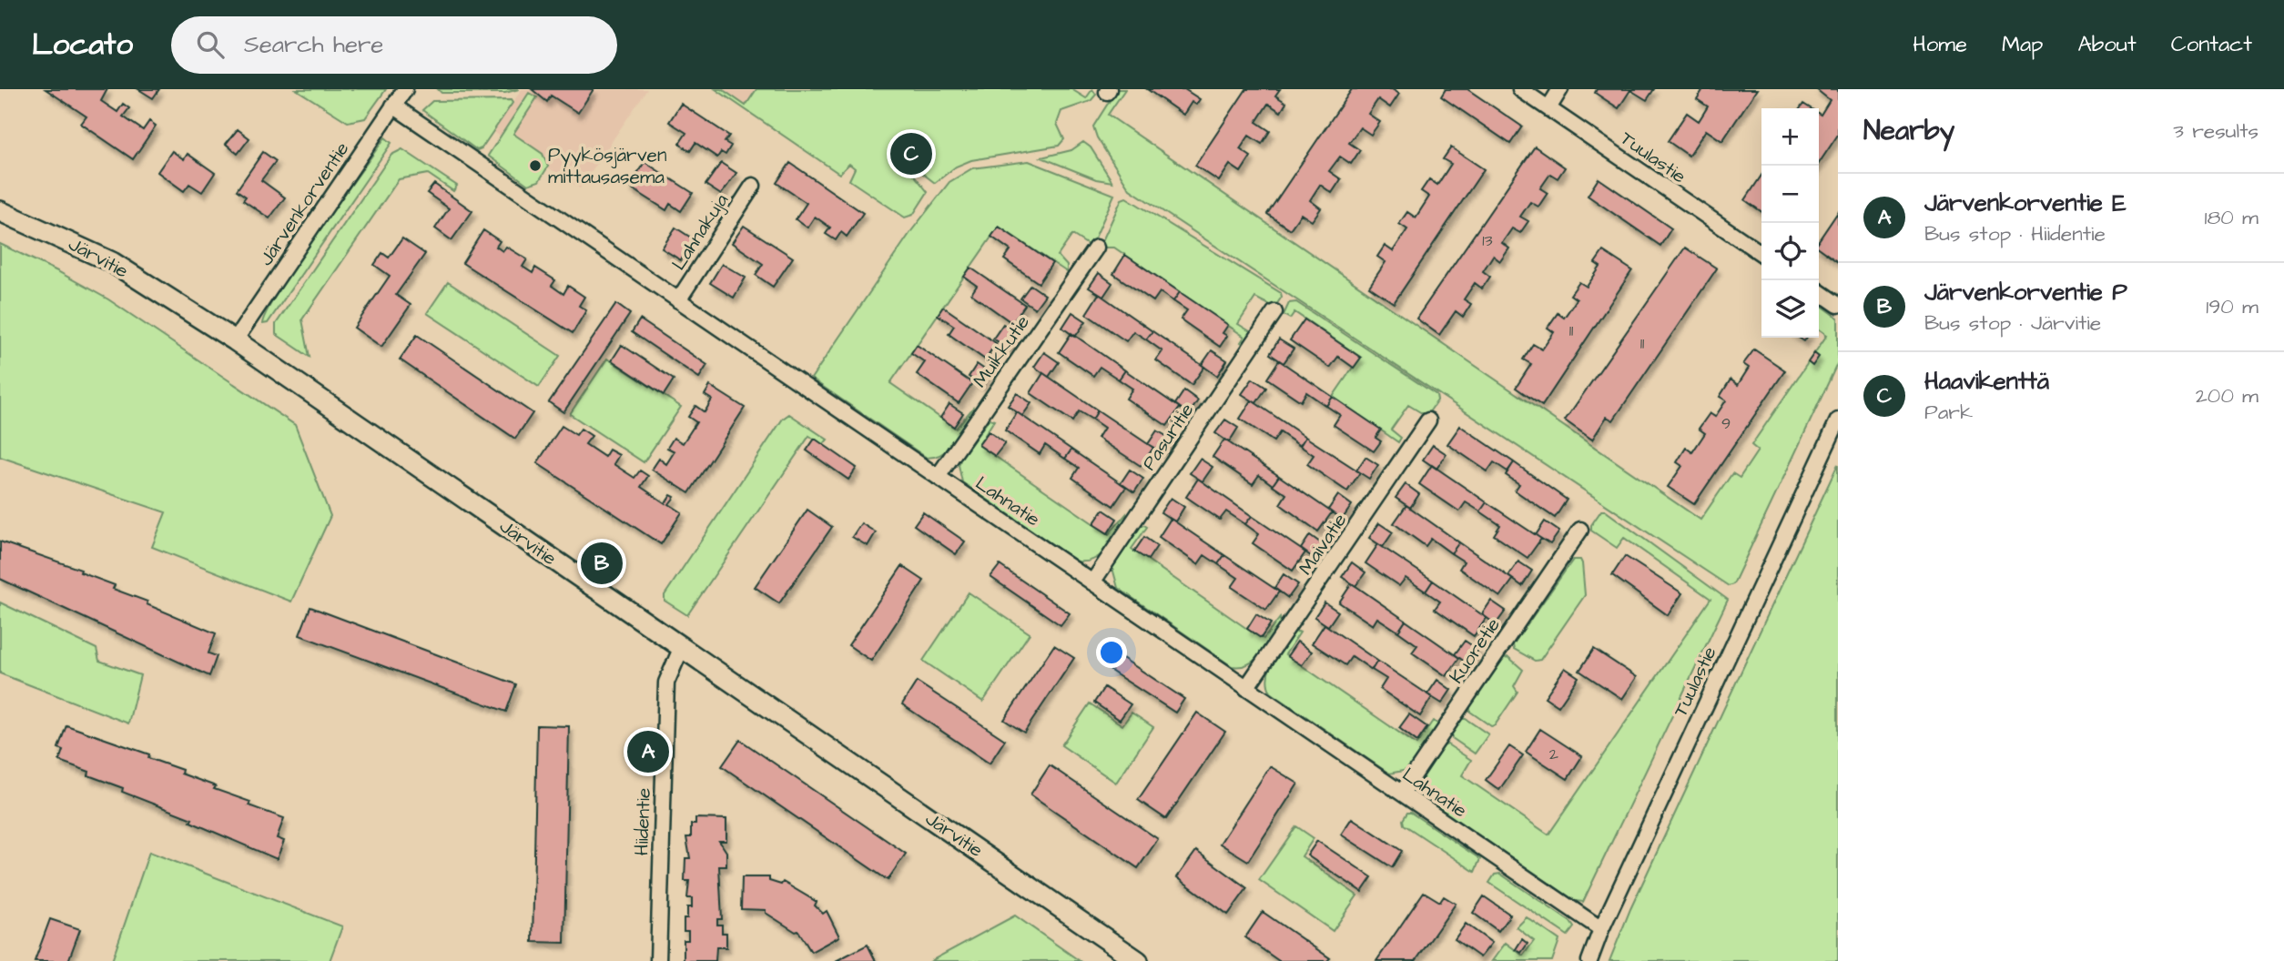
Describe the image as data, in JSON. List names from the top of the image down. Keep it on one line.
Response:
{"streets":{"street":["Tuulastie","Järvenkorventie","Lahnakuja","Järvitie","Muikkutie","Pasuritie","Lahnatie","Maivatie","Kuoretie","Hiidentie"]},"crossings":[["Tuulastie","Lahnatie"],["Järvenkorventie","Järvitie"],["Järvenkorventie","Lahnatie"],["Lahnakuja","Lahnatie"],["Järvitie","Hiidentie"],["Muikkutie","Lahnatie"],["Pasuritie","Lahnatie"],["Lahnatie","Maivatie"],["Lahnatie","Kuoretie"]],"places":["Pyykösjärven mittausasema"],"house_numbers":["13","11","11","9","2"],"page":{"header":"Locato","search":"Search here","nav":["Home","Map","About","Contact"],"heading":["Nearby","3 results"],"map_buttons":["+","−"],"pins":["C","B","A"],"list":[{"mark":"A","name":"Järvenkorventie E","note":"Bus stop · Hiidentie","value":"180 m"},{"mark":"B","name":"Järvenkorventie P","note":"Bus stop · Järvitie","value":"190 m"},{"mark":"C","name":"Haavikenttä","note":"Park","value":"200 m"}]}}
